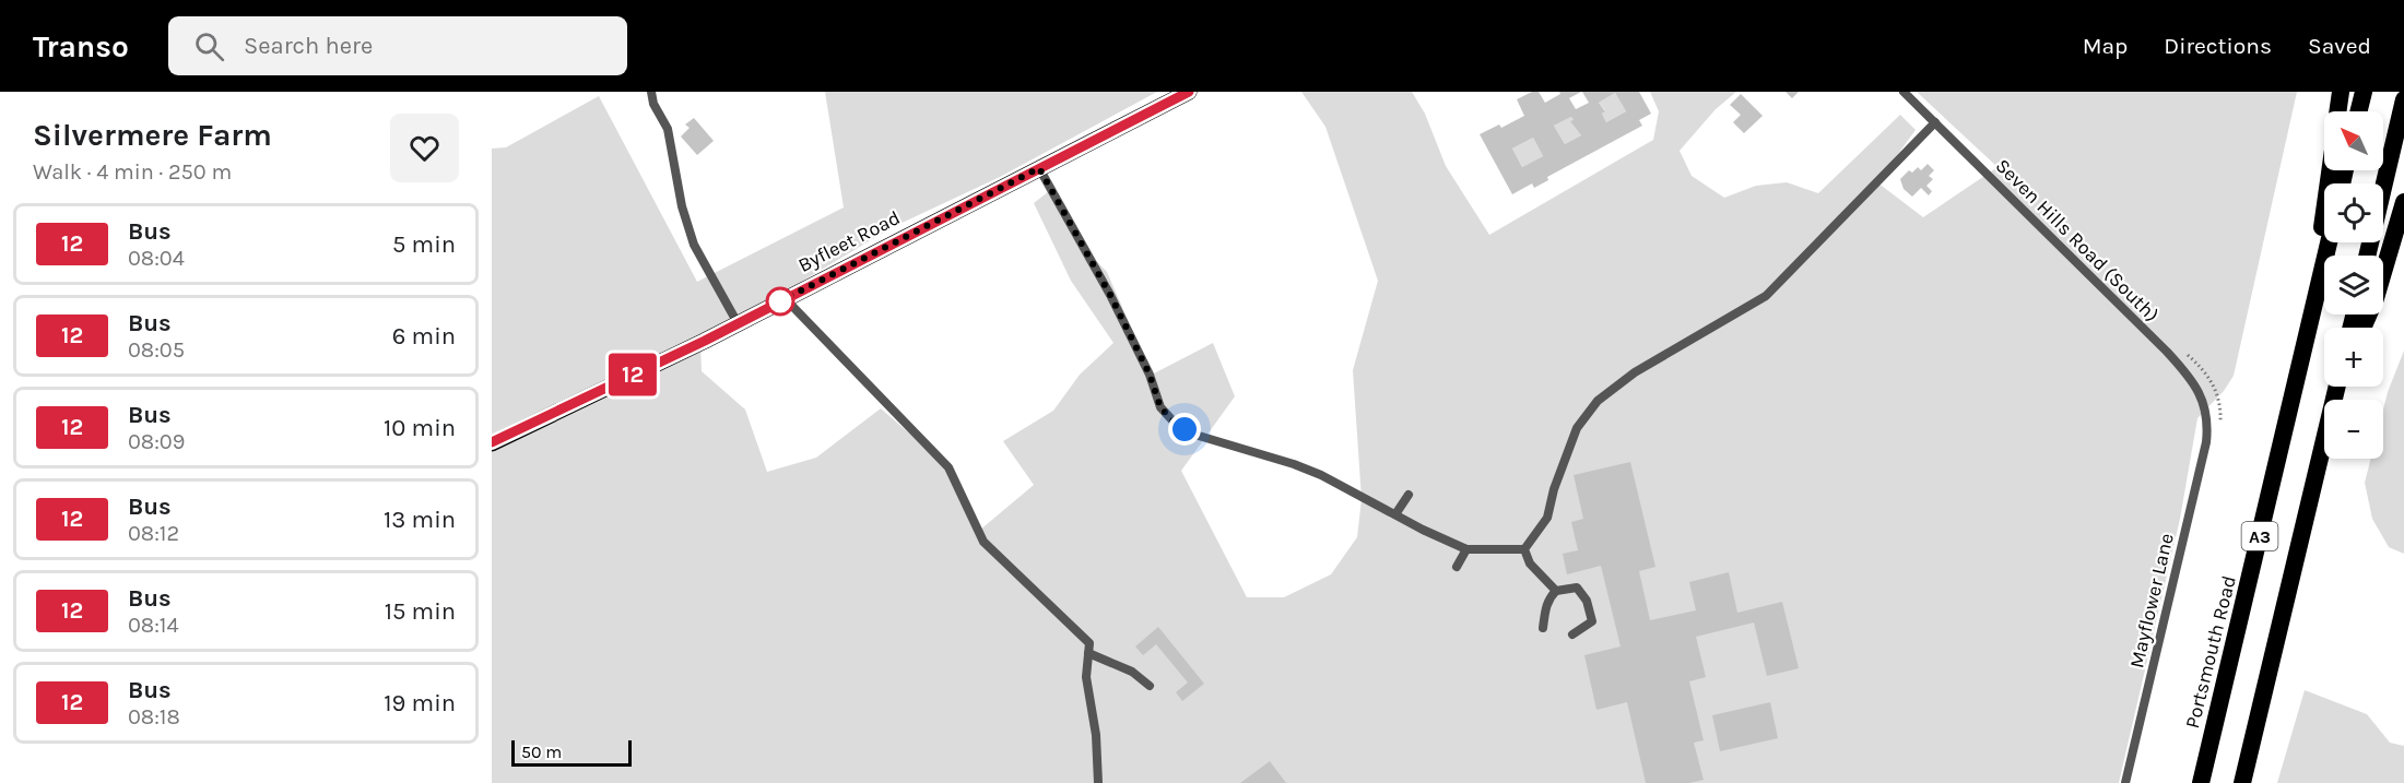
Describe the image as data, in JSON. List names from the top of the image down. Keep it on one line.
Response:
{"streets":{"highway":["A3","Portsmouth Road"],"main road":["Byfleet Road"],"lane":["Seven Hills Road (South)","Mayflower Lane"]},"crossings":[["Seven Hills Road (South)","Mayflower Lane"],["A3","Portsmouth Road"]],"lines":["bus line 12"],"scale_bar":"50 m","north":"top left","page":{"header":"Transo","search":"Search here","nav":["Map","Directions","Saved"],"heading":["Silvermere Farm","Walk · 4 min · 250 m"],"on_map":"12","map_buttons":["+","−"],"list":[{"mark":"12","name":"Bus","note":"08:04","value":"5 min"},{"mark":"12","name":"Bus","note":"08:05","value":"6 min"},{"mark":"12","name":"Bus","note":"08:09","value":"10 min"},{"mark":"12","name":"Bus","note":"08:12","value":"13 min"},{"mark":"12","name":"Bus","note":"08:14","value":"15 min"},{"mark":"12","name":"Bus","note":"08:18","value":"19 min"}],"scale":"50 m"}}
